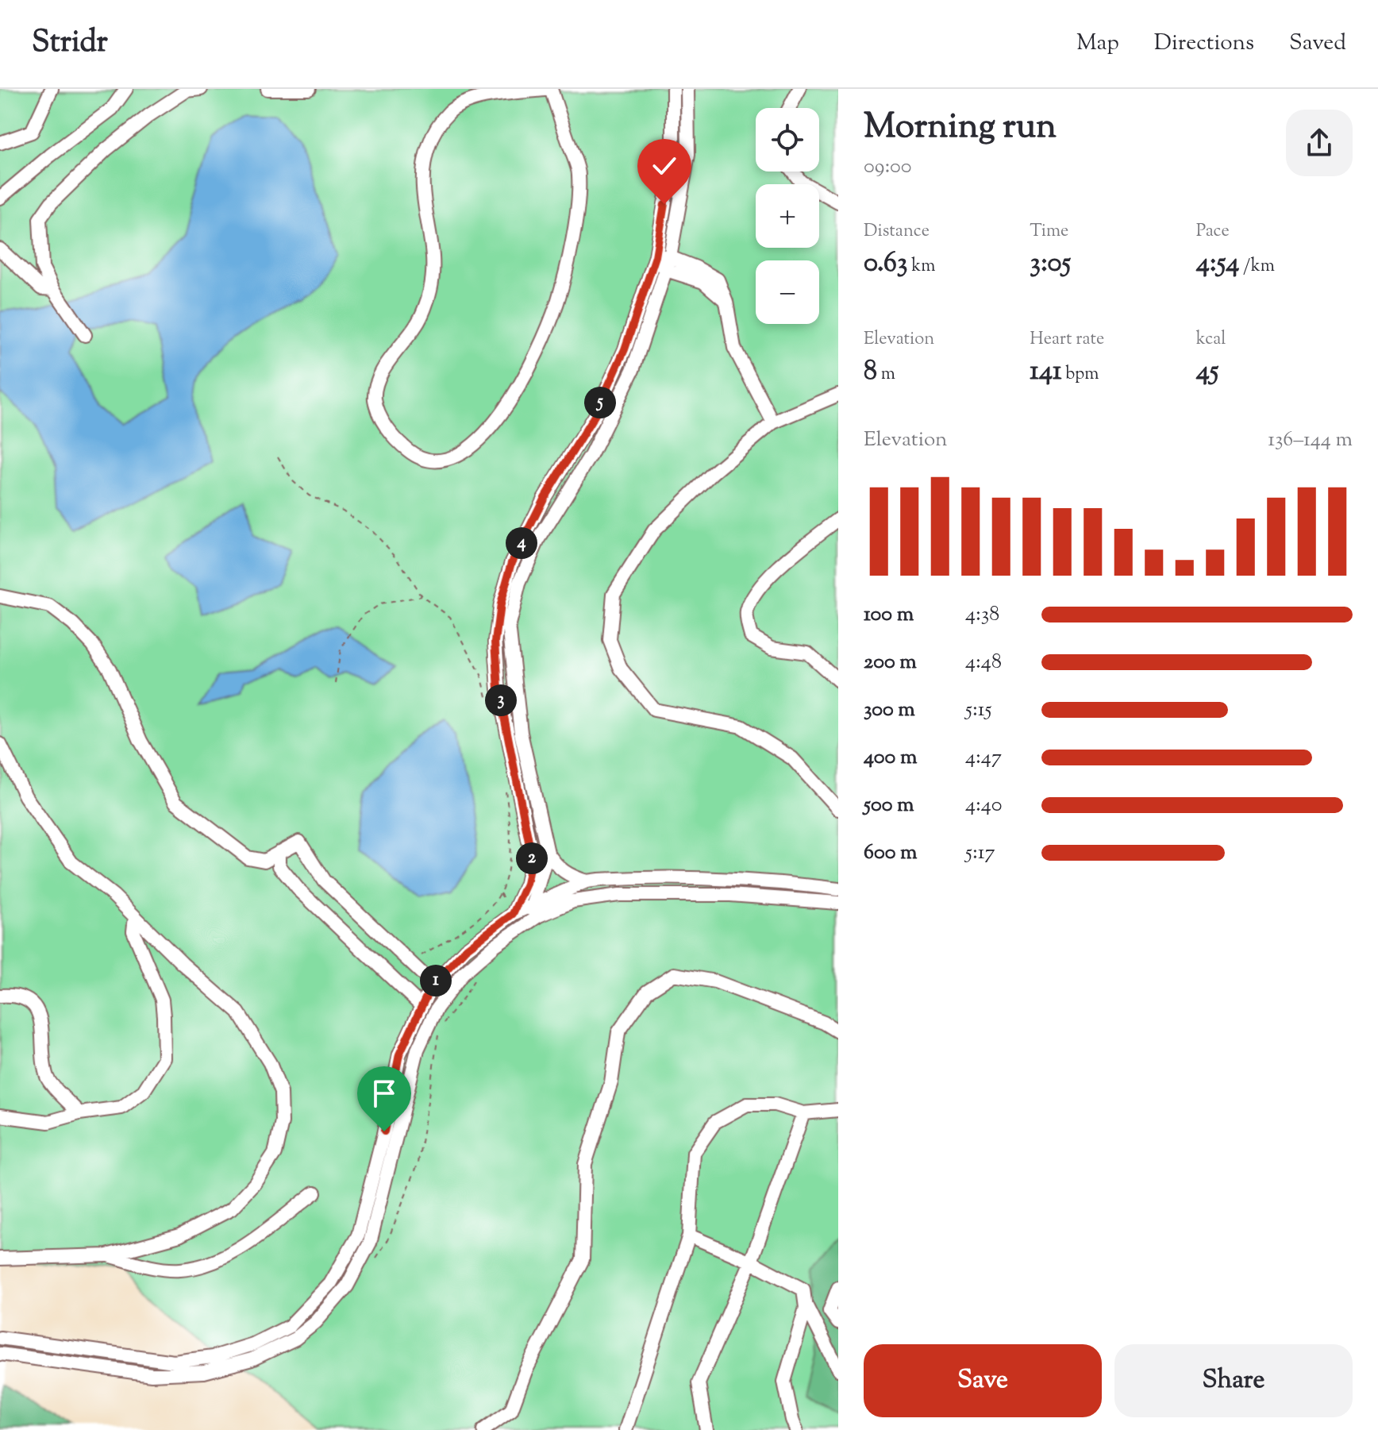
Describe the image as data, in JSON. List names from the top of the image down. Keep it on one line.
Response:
{"page":{"header":"Stridr","nav":["Map","Directions","Saved"],"heading":["Morning run","09:00"],"map_buttons":["+","−"],"stats":[["Distance","0.63 km"],["Time","3:05"],["Pace","4:54 /km"],["Elevation","8 m"],["Heart rate","141 bpm"],["kcal","45"]],"pins":["5","4","3","2","1"],"chart":["Elevation","136–144 m"],"list":[{"name":"100 m","note":"4:38"},{"name":"200 m","note":"4:48"},{"name":"300 m","note":"5:15"},{"name":"400 m","note":"4:47"},{"name":"500 m","note":"4:40"},{"name":"600 m","note":"5:17"}],"buttons":["Save","Share"]}}
